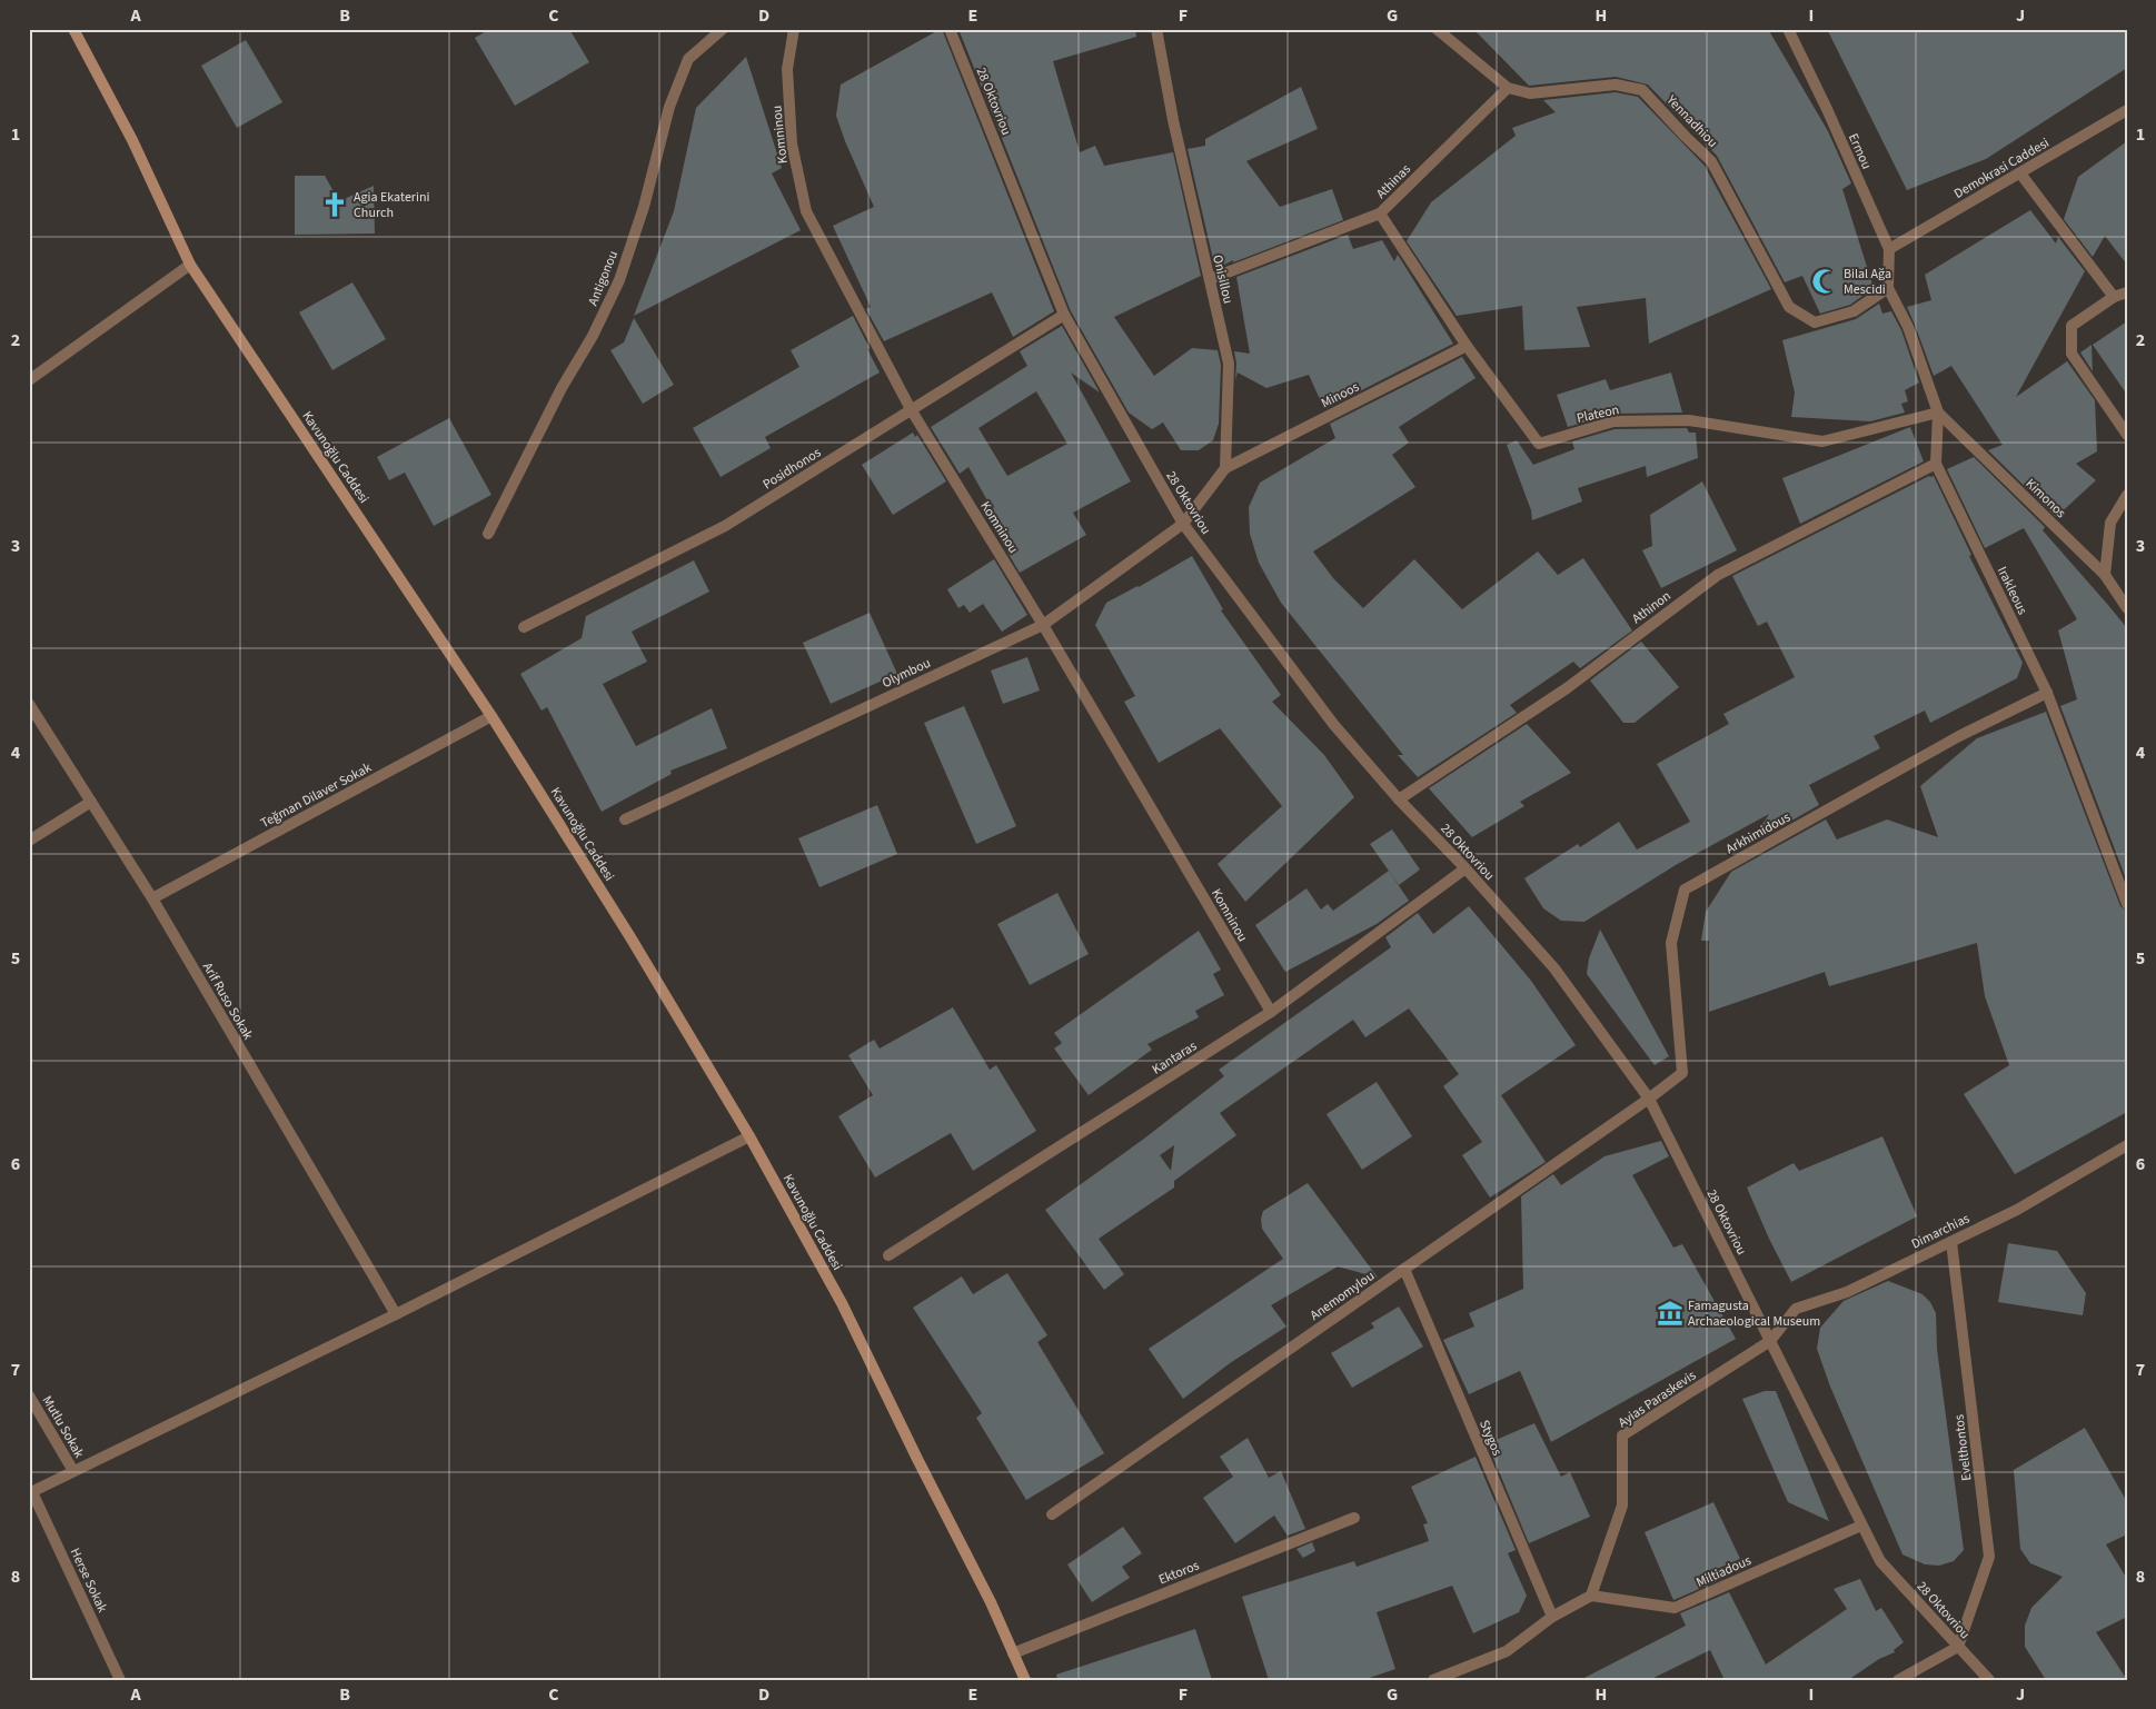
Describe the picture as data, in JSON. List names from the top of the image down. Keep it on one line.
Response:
{"streets":{"main road":["Kavunoğlu Caddesi"],"street":["28 Oktovriou","Yennadhiou","Komninou","Ermou","Demokrasi Caddesi","Athinas","Antigonou","Onisillou","Minoos","Plateon","Posidhonos","Kimonos","Irakleous","Athinon","Olymbou","Teğman Dilaver Sokak","Arkhimidous","Arif Ruso Sokak","Kantaras","Dimarchias","Anemomylou","Ayias Paraskevis","Mutlu Sokak","Stygos","Evelthontos","Miltiadous","Ektoros","Herse Sokak"]},"crossings":[["28 Oktovriou","Posidhonos"],["28 Oktovriou","Athinon"],["28 Oktovriou","Olymbou"],["28 Oktovriou","Arkhimidous"],["28 Oktovriou","Kantaras"],["28 Oktovriou","Dimarchias"],["28 Oktovriou","Anemomylou"],["28 Oktovriou","Ayias Paraskevis"],["28 Oktovriou","Evelthontos"],["28 Oktovriou","Miltiadous"],["Yennadhiou","Ermou"],["Yennadhiou","Athinas"],["Yennadhiou","Irakleous"],["Komninou","Posidhonos"],["Komninou","Olymbou"],["Komninou","Kantaras"],["Ermou","Demokrasi Caddesi"],["Ermou","Irakleous"],["Athinas","Onisillou"],["Athinas","Plateon"],["Onisillou","Minoos"],["Minoos","Plateon"],["Plateon","Kimonos"],["Plateon","Irakleous"],["Kavunoğlu Caddesi","Teğman Dilaver Sokak"],["Kavunoğlu Caddesi","Ektoros"],["Kimonos","Irakleous"],["Irakleous","Athinon"],["Irakleous","Arkhimidous"],["Teğman Dilaver Sokak","Arif Ruso Sokak"],["Arkhimidous","Anemomylou"],["Dimarchias","Ayias Paraskevis"],["Dimarchias","Evelthontos"],["Anemomylou","Stygos"],["Ayias Paraskevis","Miltiadous"]],"places":{"church":["Agia Ekaterini Church"],"mosque":["Bilal Ağa Mescidi"],"museum":["Famagusta Archaeological Museum"]},"grid":{"columns":["A","B","C","D","E","F","G","H","I","J"],"rows":["1","2","3","4","5","6","7","8"]}}
